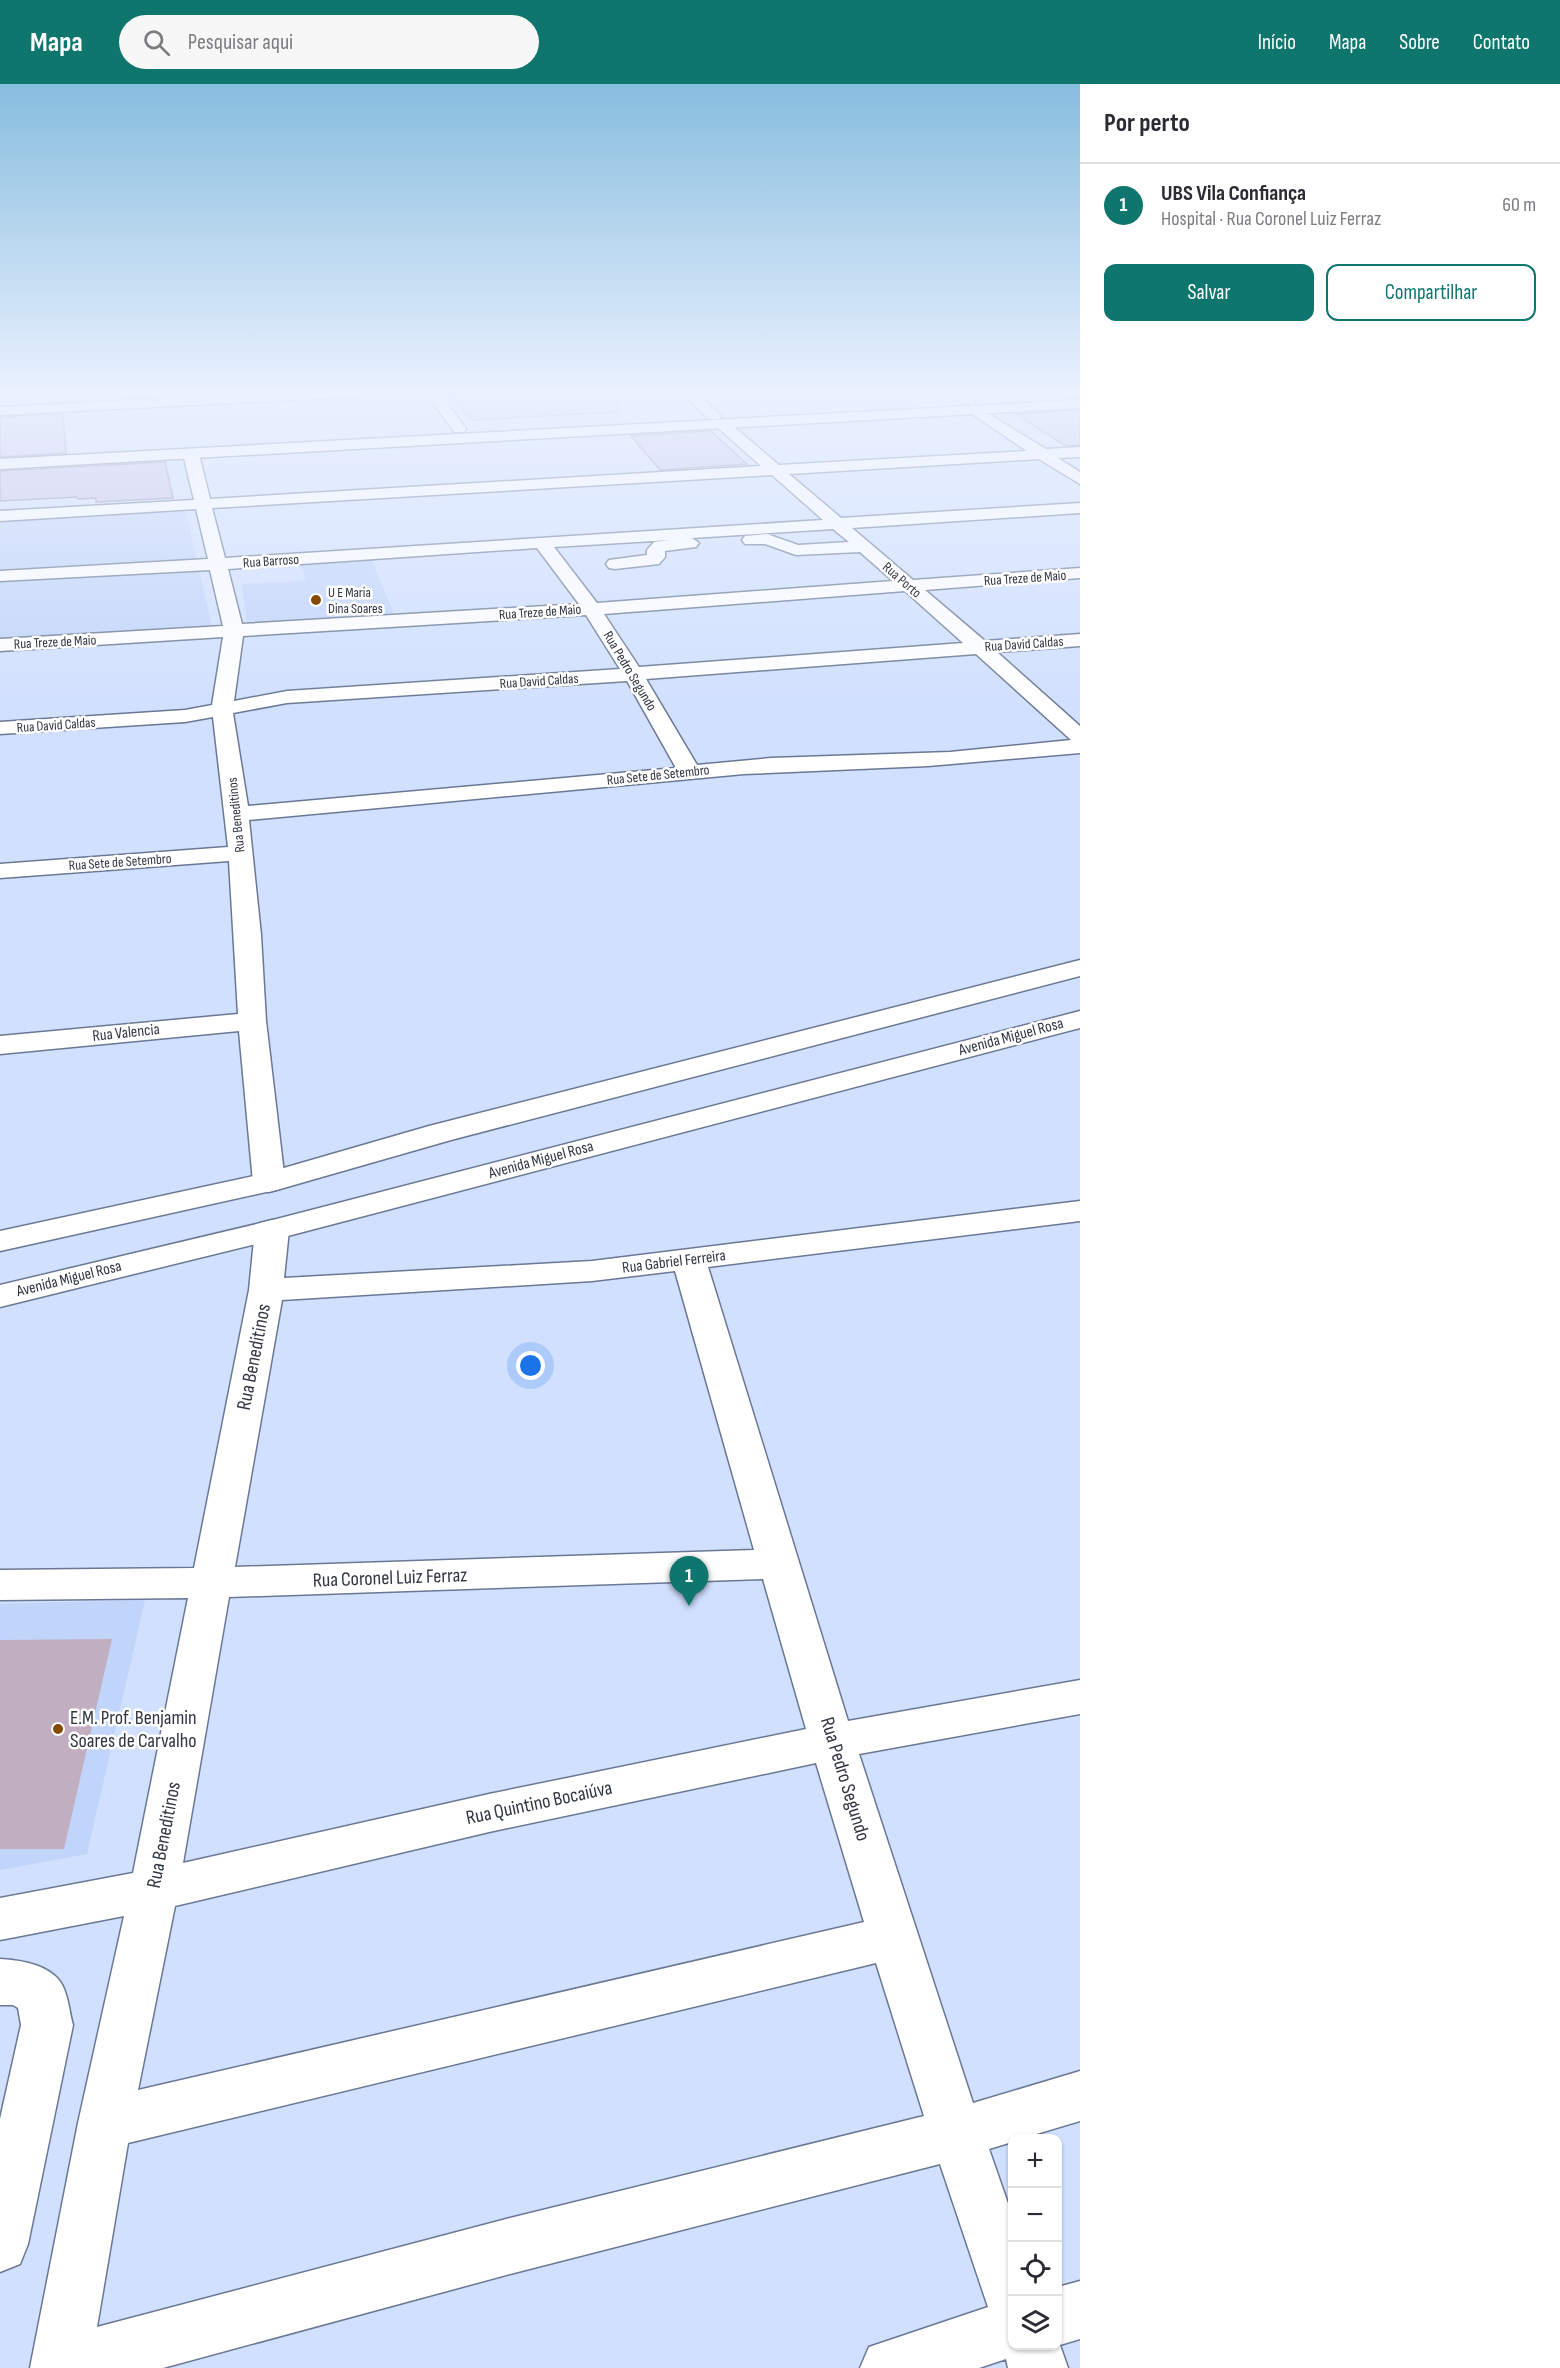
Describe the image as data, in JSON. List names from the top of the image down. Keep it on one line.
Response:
{"streets":{"street":["Rua Barroso","Rua Treze de Maio","Rua Porto","Rua David Caldas","Rua Pedro Segundo","Rua Sete de Setembro","Rua Beneditinos","Rua Valencia","Avenida Miguel Rosa","Rua Gabriel Ferreira","Rua Coronel Luiz Ferraz","Rua Quintino Bocaiúva"]},"crossings":[["Rua Barroso","Rua Porto"],["Rua Barroso","Rua Pedro Segundo"],["Rua Barroso","Rua Beneditinos"],["Rua Treze de Maio","Rua Porto"],["Rua Treze de Maio","Rua Pedro Segundo"],["Rua Treze de Maio","Rua Beneditinos"],["Rua Porto","Rua David Caldas"],["Rua David Caldas","Rua Pedro Segundo"],["Rua David Caldas","Rua Beneditinos"],["Rua Pedro Segundo","Rua Sete de Setembro"],["Rua Pedro Segundo","Rua Gabriel Ferreira"],["Rua Pedro Segundo","Rua Coronel Luiz Ferraz"],["Rua Pedro Segundo","Rua Quintino Bocaiúva"],["Rua Sete de Setembro","Rua Beneditinos"],["Rua Beneditinos","Rua Valencia"],["Rua Beneditinos","Avenida Miguel Rosa"],["Rua Beneditinos","Rua Gabriel Ferreira"],["Rua Beneditinos","Rua Coronel Luiz Ferraz"],["Rua Beneditinos","Rua Quintino Bocaiúva"]],"places":["U E Maria Dina Soares","E.M. Prof. Benjamin Soares de Carvalho"],"page":{"header":"Mapa","search":"Pesquisar aqui","nav":["Início","Mapa","Sobre","Contato"],"heading":"Por perto","list":[{"mark":"1","name":"UBS Vila Confiança","note":"Hospital · Rua Coronel Luiz Ferraz","value":"60 m"}],"buttons":["Salvar","Compartilhar"],"pins":"1","map_buttons":["+","−"]}}
